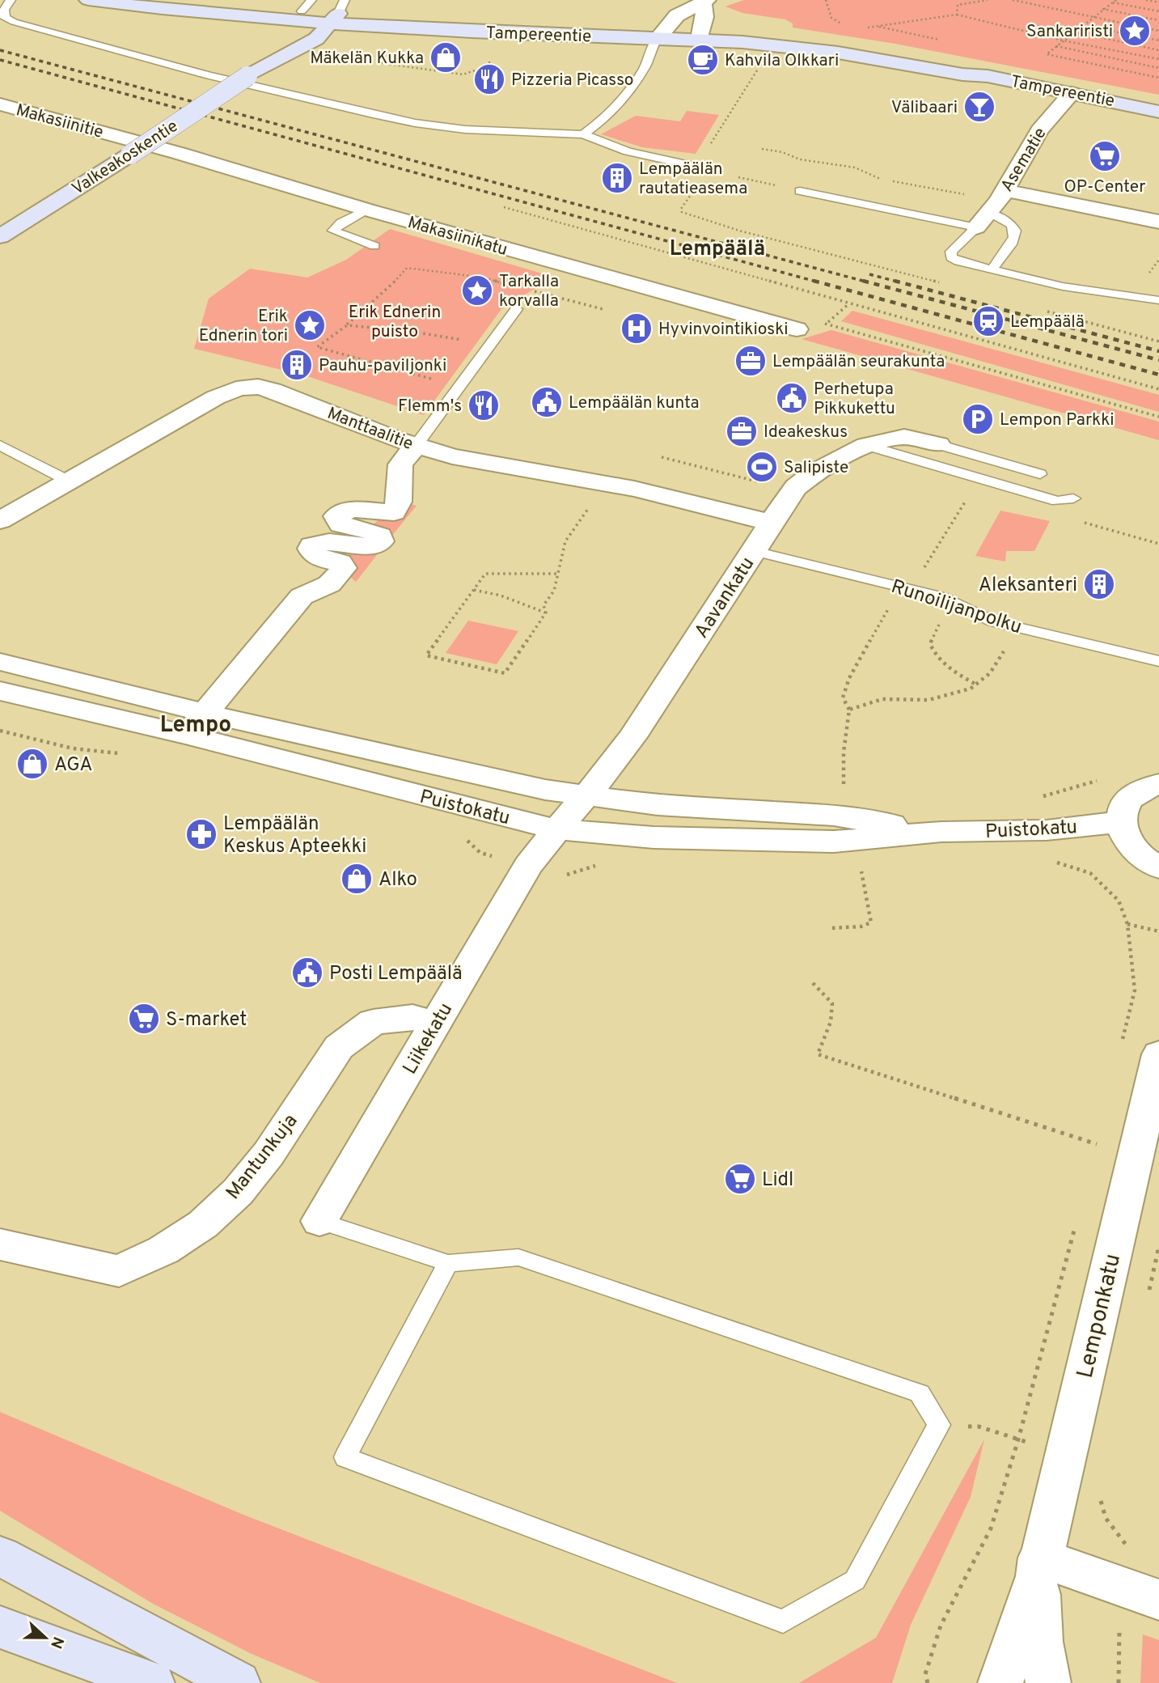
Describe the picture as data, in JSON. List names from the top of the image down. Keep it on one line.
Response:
{"streets":{"main road":["Tampereentie","Valkeakoskentie"],"street":["Makasiinitie","Asematie","Makasiinikatu","Manttaalitie","Aavankatu","Puistokatu","Liikekatu","Mantunkuja","Lemponkatu"],"lane":["Runoilijanpolku"]},"crossings":[["Tampereentie","Valkeakoskentie"],["Tampereentie","Asematie"],["Makasiinitie","Valkeakoskentie"],["Makasiinitie","Makasiinikatu"],["Valkeakoskentie","Makasiinikatu"],["Manttaalitie","Aavankatu"],["Aavankatu","Runoilijanpolku"],["Aavankatu","Puistokatu"],["Aavankatu","Liikekatu"],["Puistokatu","Liikekatu"],["Liikekatu","Mantunkuja"]],"districts":["Lempäälä","Lempo"],"parks":["Erik Ednerin puisto"],"places":{"place":["Sankariristi","Tarkalla korvalla","Erik Ednerin tori"],"shop":["Mäkelän Kukka","AGA","Alko"],"cafe":["Kahvila Olkkari"],"restaurant":["Pizzeria Picasso","Flemm's"],"bar":["Välibaari"],"supermarket":["OP-Center","S-market","Lidl"],"building":["Lempäälän rautatieasema","Pauhu-paviljonki","Aleksanteri"],"station":["Lempäälä"],"hospital":["Hyvinvointikioski"],"office":["Lempäälän seurakunta","Ideakeskus"],"public building":["Perhetupa Pikkukettu","Lempäälän kunta","Posti Lempäälä"],"parking":["Lempon Parkki"],"sports":["Salipiste"],"pharmacy":["Lempäälän Keskus Apteekki"]},"north":"right"}
